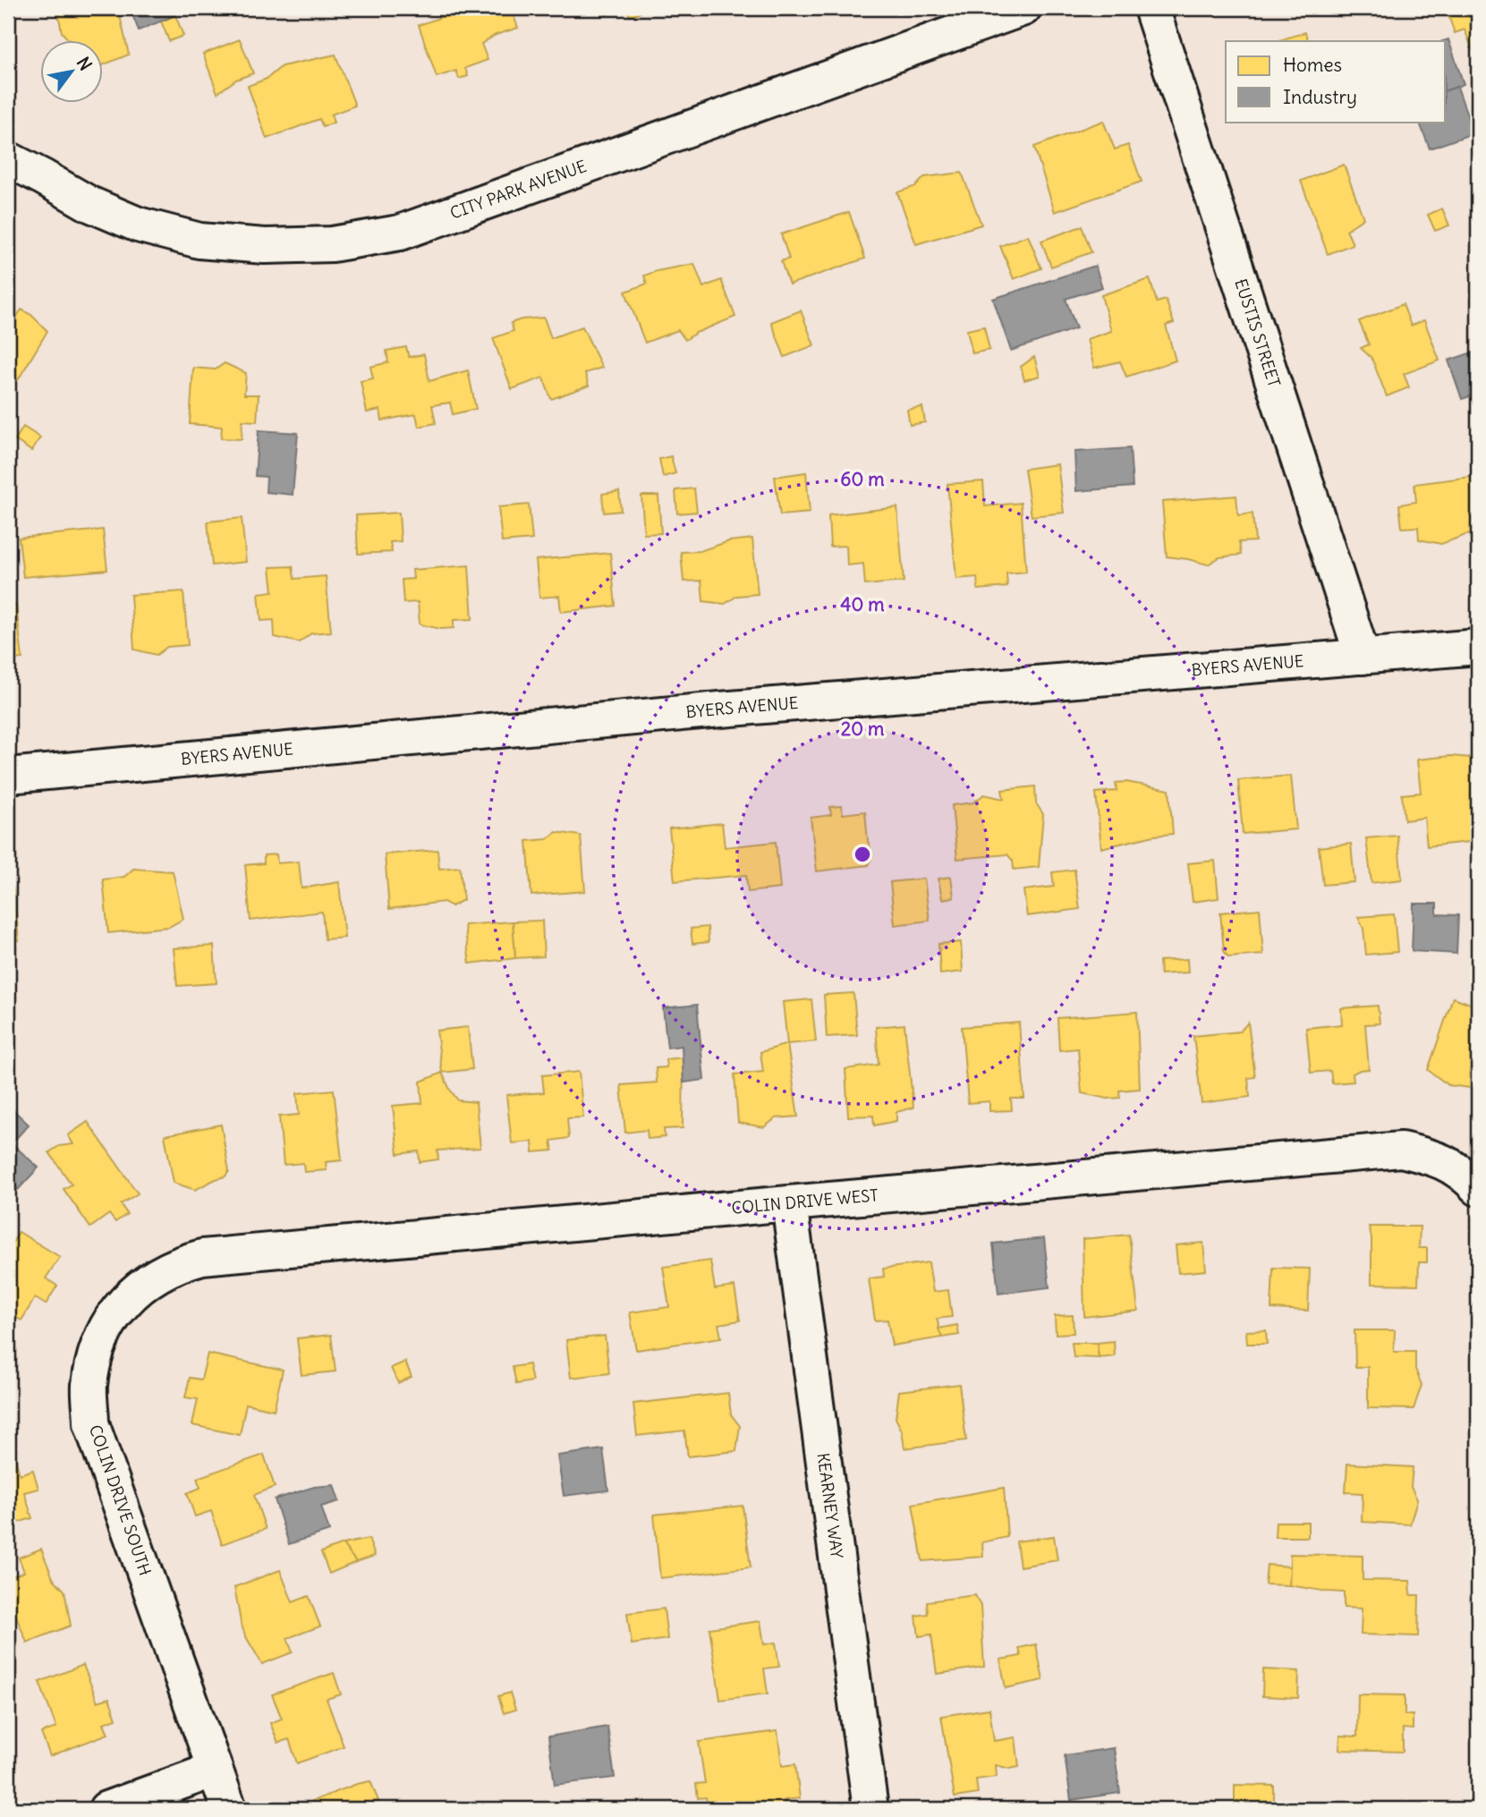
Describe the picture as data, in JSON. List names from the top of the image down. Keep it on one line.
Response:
{"streets":{"street":["CITY PARK AVENUE","EUSTIS STREET","BYERS AVENUE","COLIN DRIVE WEST","COLIN DRIVE SOUTH","KEARNEY WAY"]},"crossings":[["EUSTIS STREET","BYERS AVENUE"],["COLIN DRIVE WEST","COLIN DRIVE SOUTH"],["COLIN DRIVE WEST","KEARNEY WAY"]],"legend":["Homes","Industry"],"north":"top right","rings":["60 m","40 m","20 m"]}
